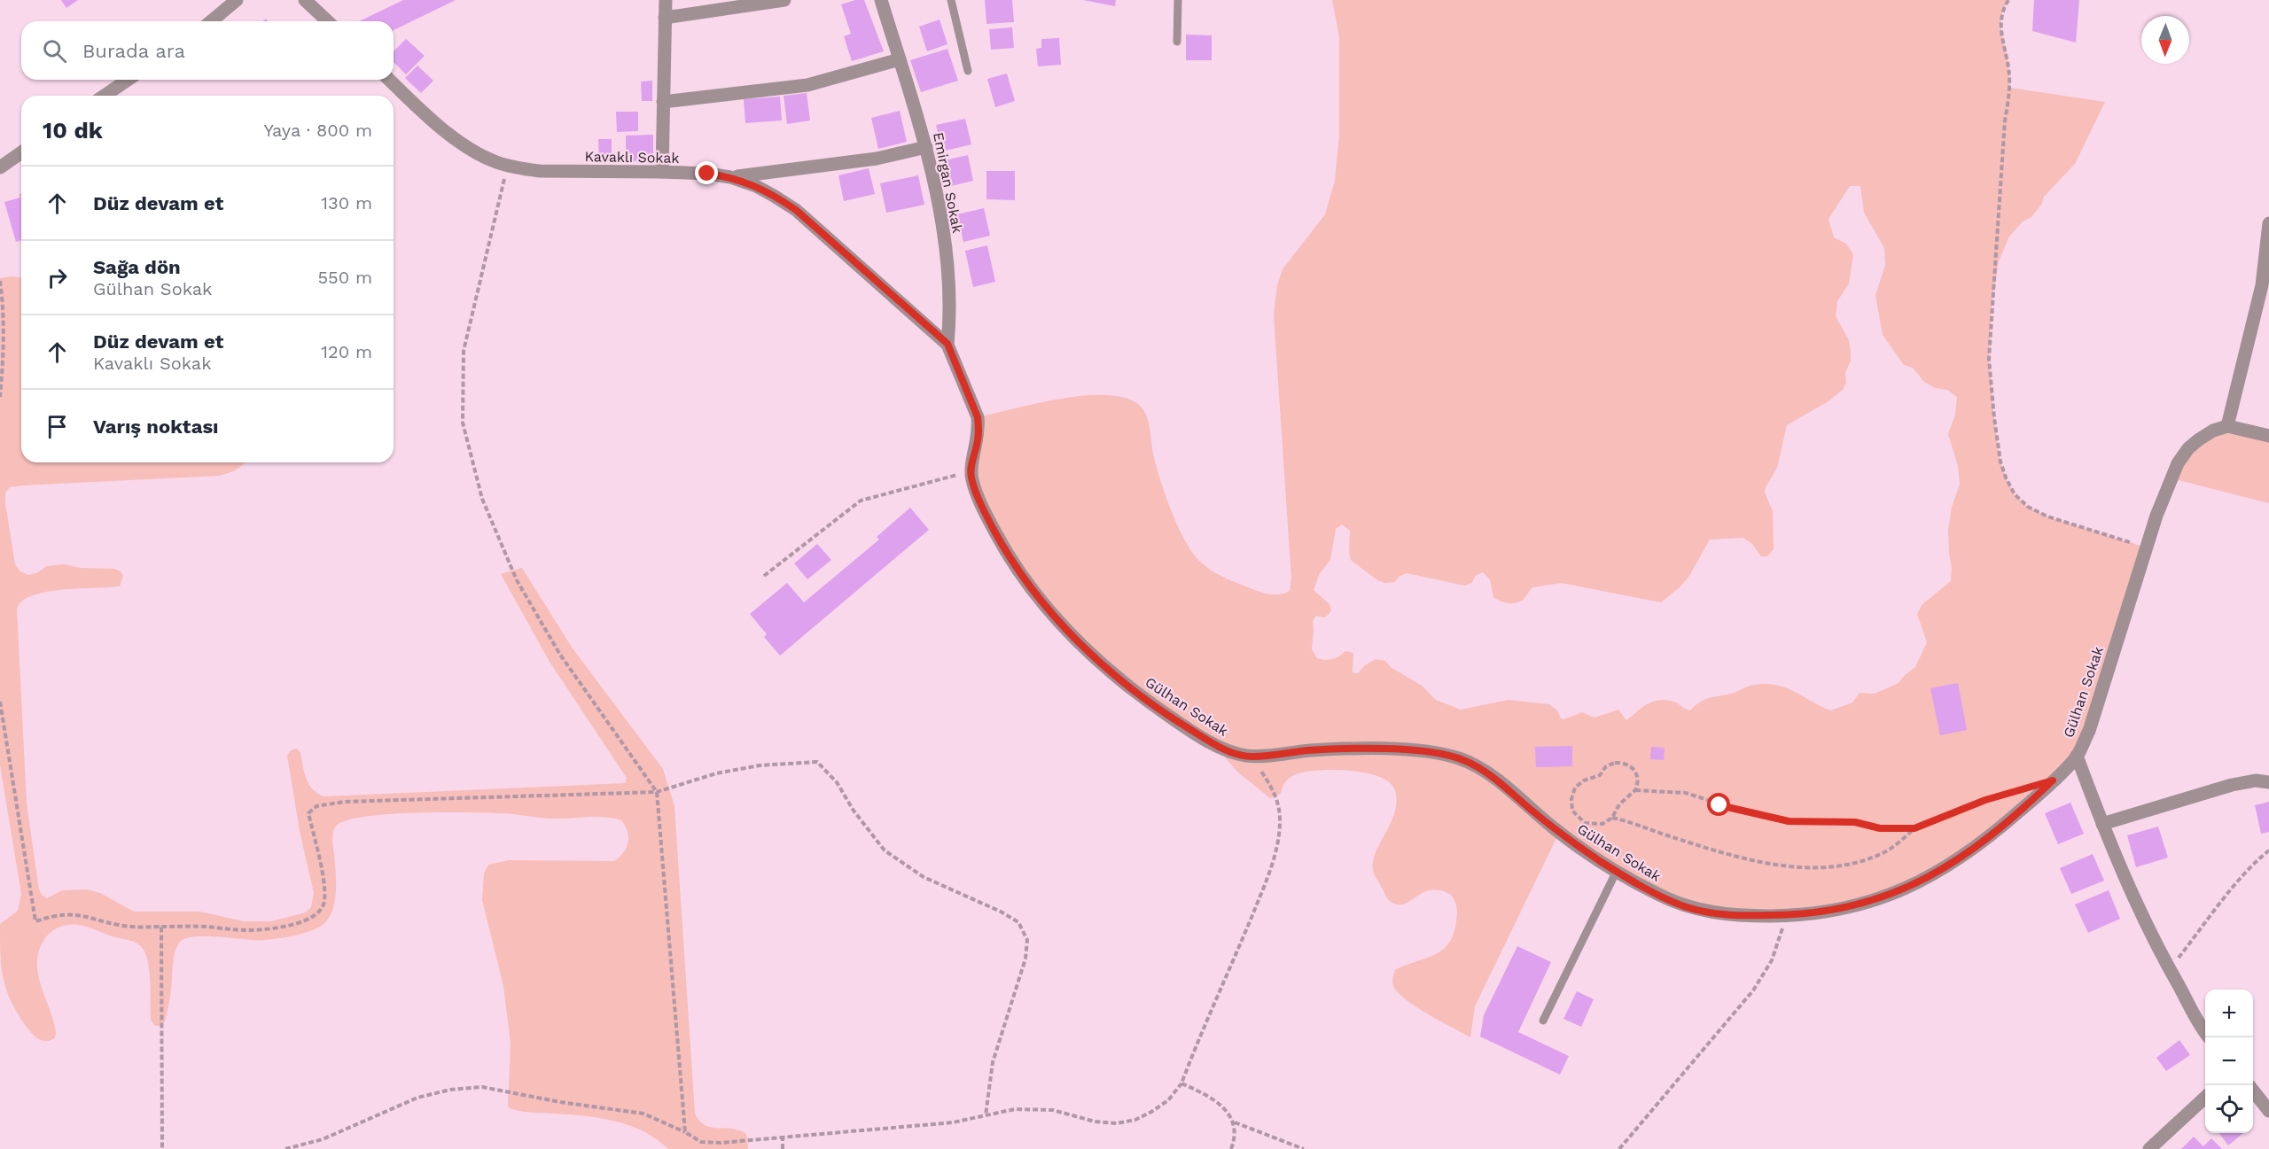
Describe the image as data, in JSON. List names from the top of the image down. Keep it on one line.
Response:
{"streets":{"street":["Kavaklı Sokak","Emirgan Sokak","Gülhan Sokak"]},"crossings":[["Kavaklı Sokak","Emirgan Sokak"]],"north":"bottom","page":{"search":"Burada ara","heading":["10 dk","Yaya · 800 m"],"list":[["Düz devam et","130 m"],["Sağa dön","Gülhan Sokak","550 m"],["Düz devam et","Kavaklı Sokak","120 m"],"Varış noktası"],"map_buttons":["+","−"]}}
